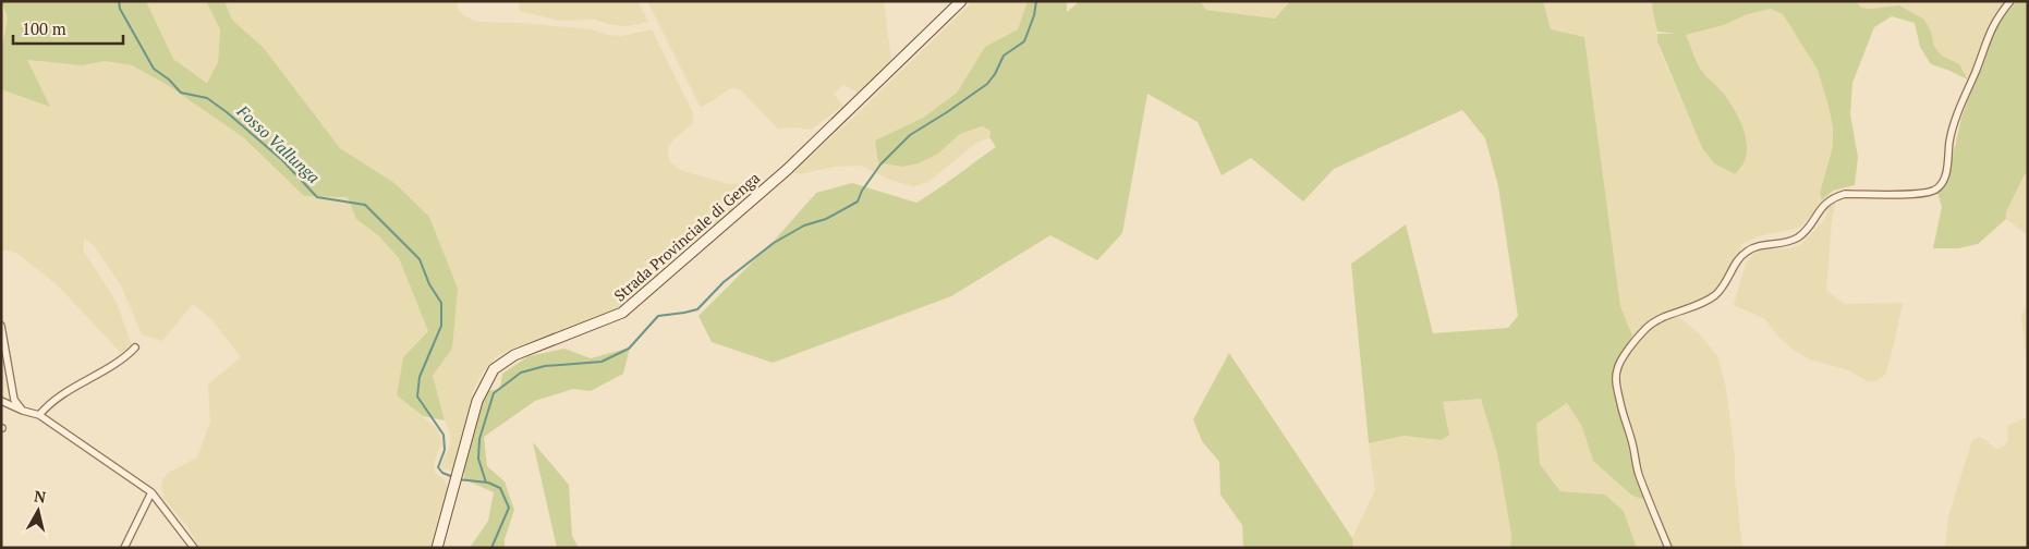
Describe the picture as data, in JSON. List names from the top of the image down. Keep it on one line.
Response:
{"streets":{"main road":["Strada Provinciale di Genga"]},"water":["Fosso Vallunga"],"scale_bar":"100 m","north":"top"}
